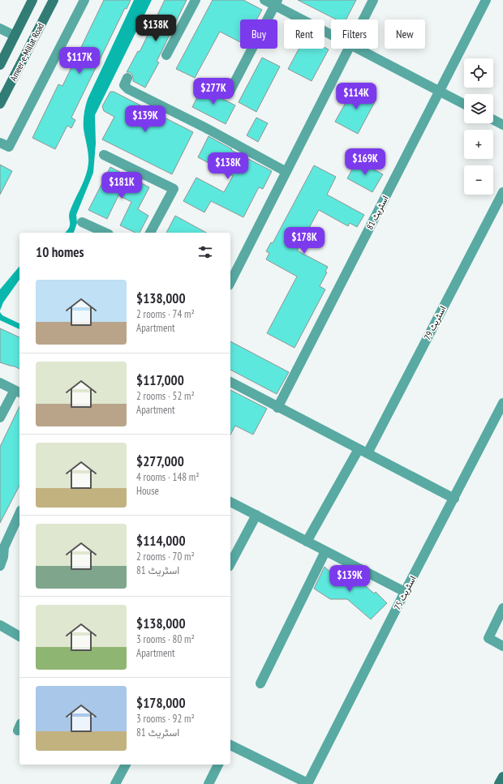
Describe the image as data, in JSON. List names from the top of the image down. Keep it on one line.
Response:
{"streets":{"main road":["Ameer-e-Millat Road"],"street":["اسٹریٹ 81","اسٹریٹ 79","اسٹریٹ 75"]},"page":{"price":["$138K","$117K","$277K","$114K","$139K","$169K","$138K","$181K","$178K","$139K"],"chip":["Buy","Rent","Filters","New"],"map_buttons":["+","−"],"heading":"10 homes","list":[{"name":"$138,000","note":"2 rooms · 74 m² · Apartment"},{"name":"$117,000","note":"2 rooms · 52 m² · Apartment"},{"name":"$277,000","note":"4 rooms · 148 m² · House"},{"name":"$114,000","note":"2 rooms · 70 m² · اسٹریٹ 81"},{"name":"$138,000","note":"3 rooms · 80 m² · Apartment"},{"name":"$178,000","note":"3 rooms · 92 m² · اسٹریٹ 81"}]}}
